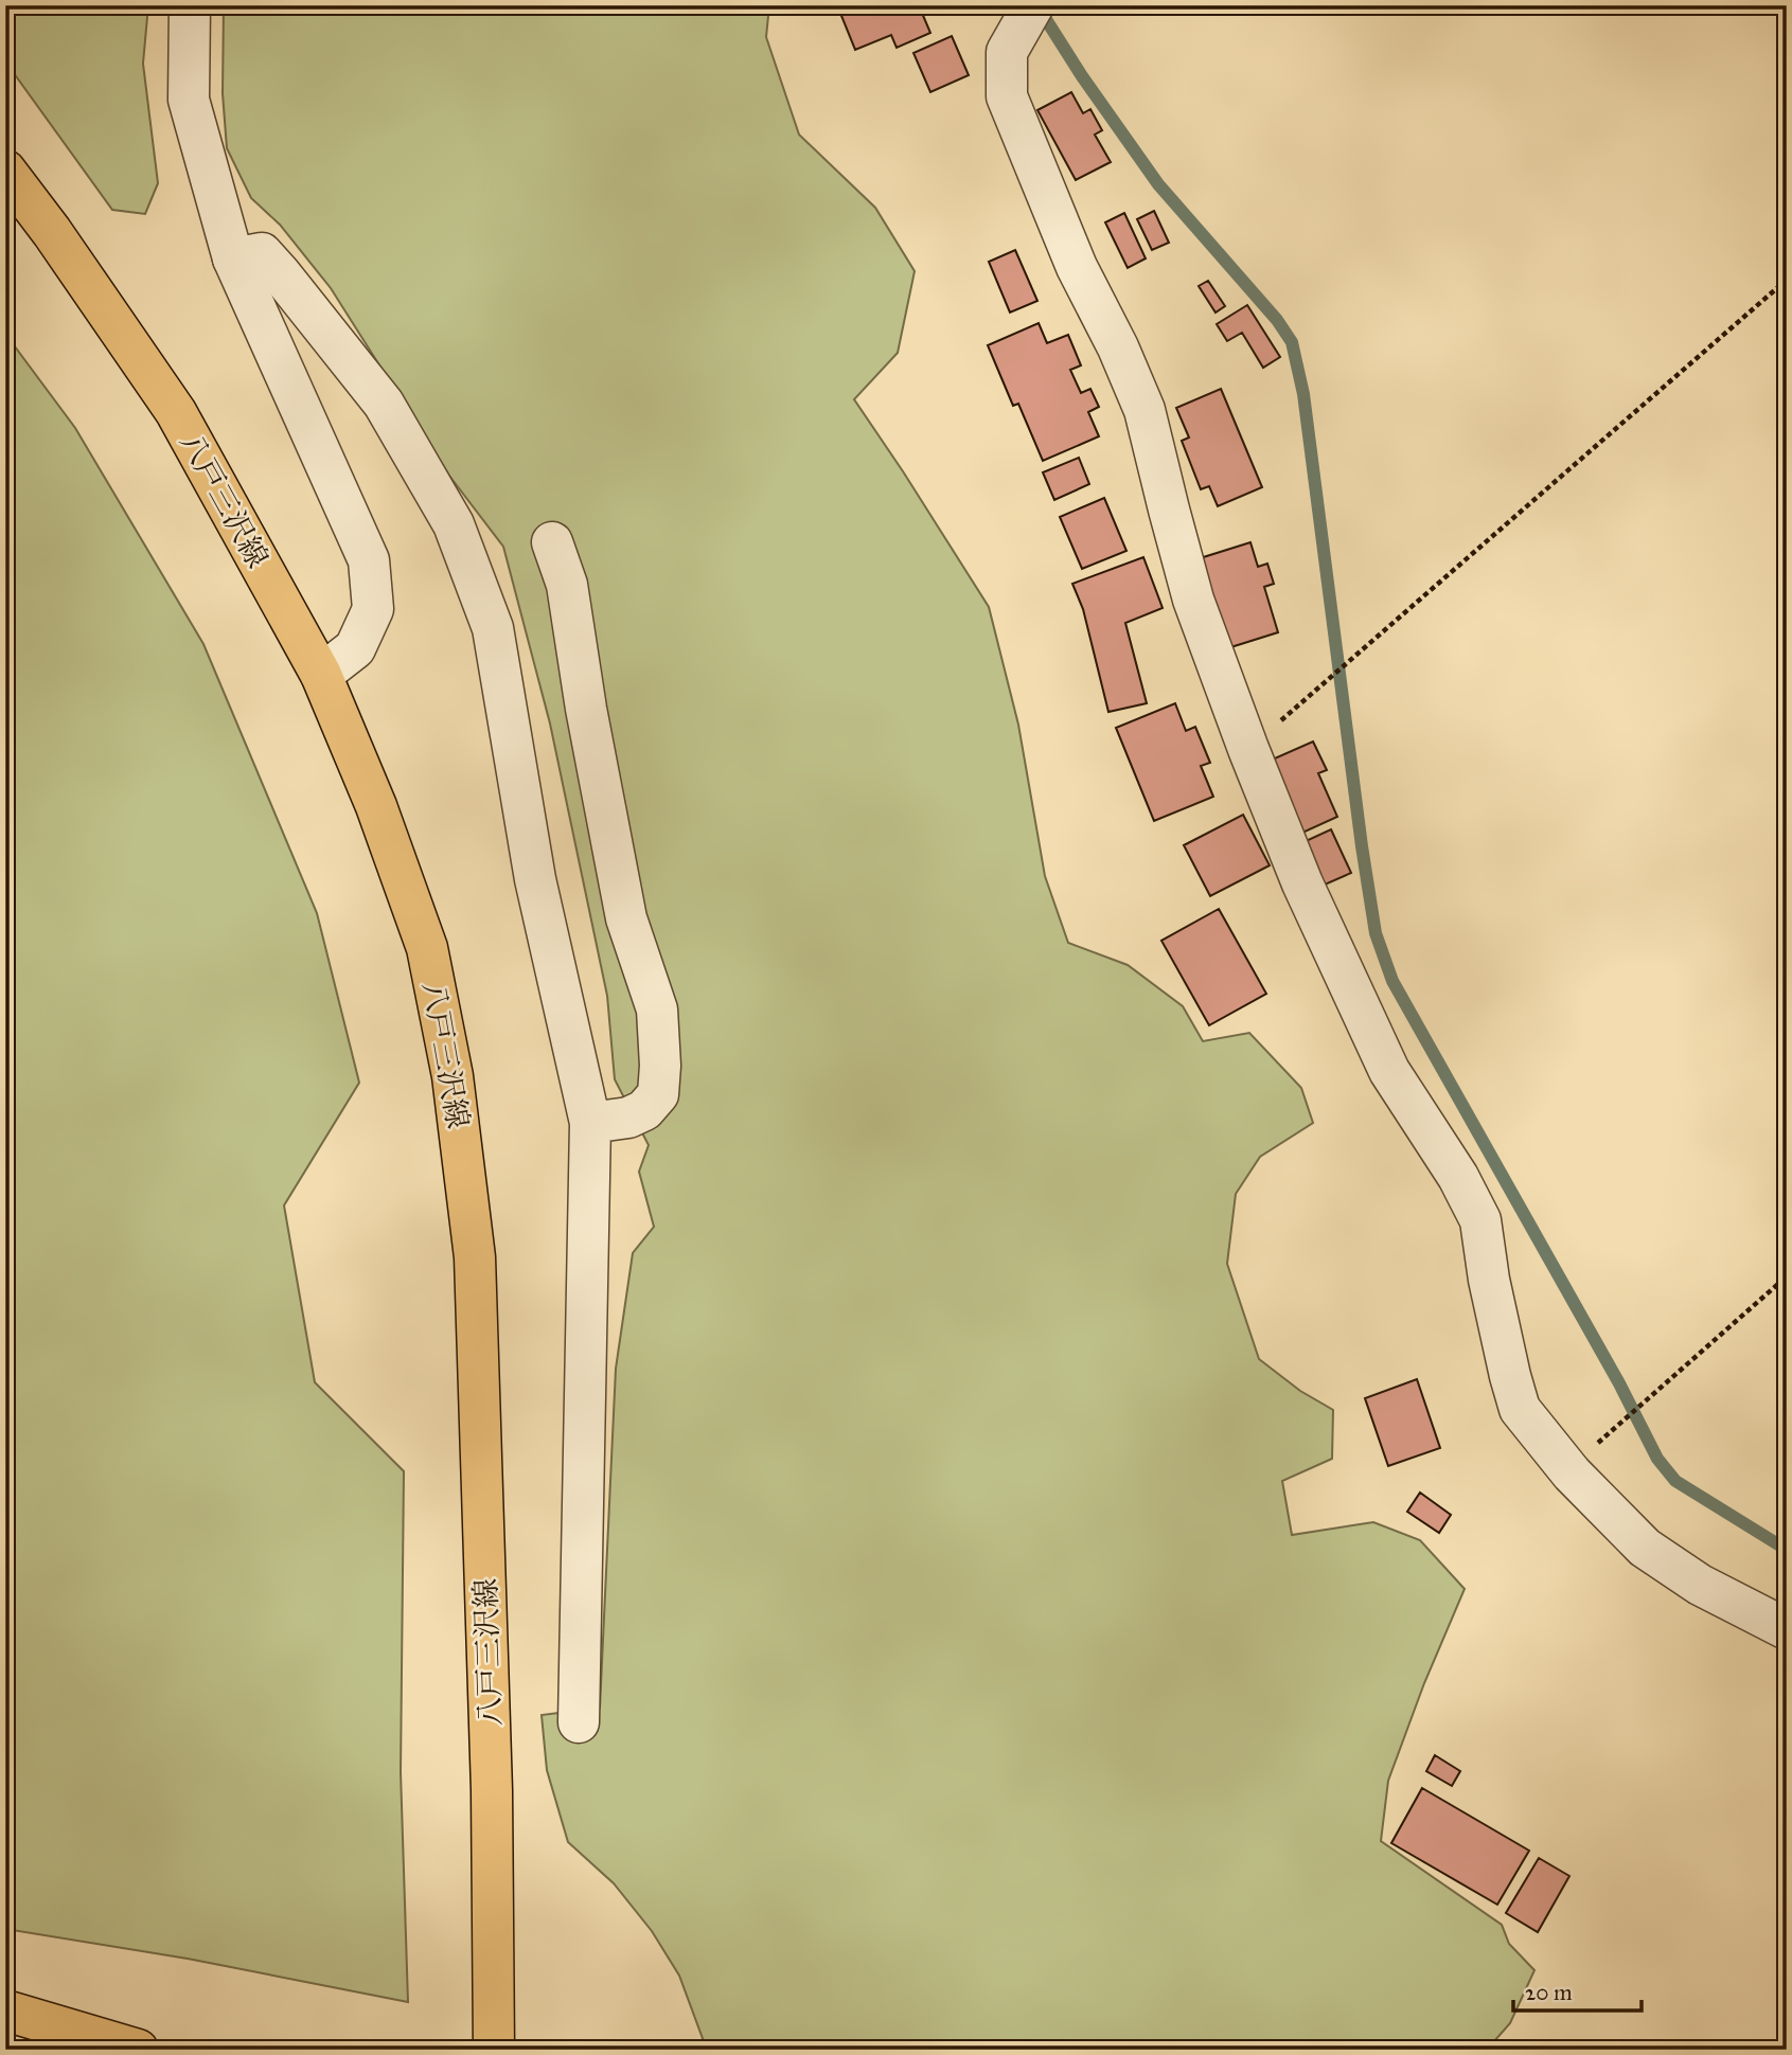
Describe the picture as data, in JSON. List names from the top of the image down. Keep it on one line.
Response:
{"streets":{"main road":["八戸三沢線"]},"scale_bar":"20 m"}
